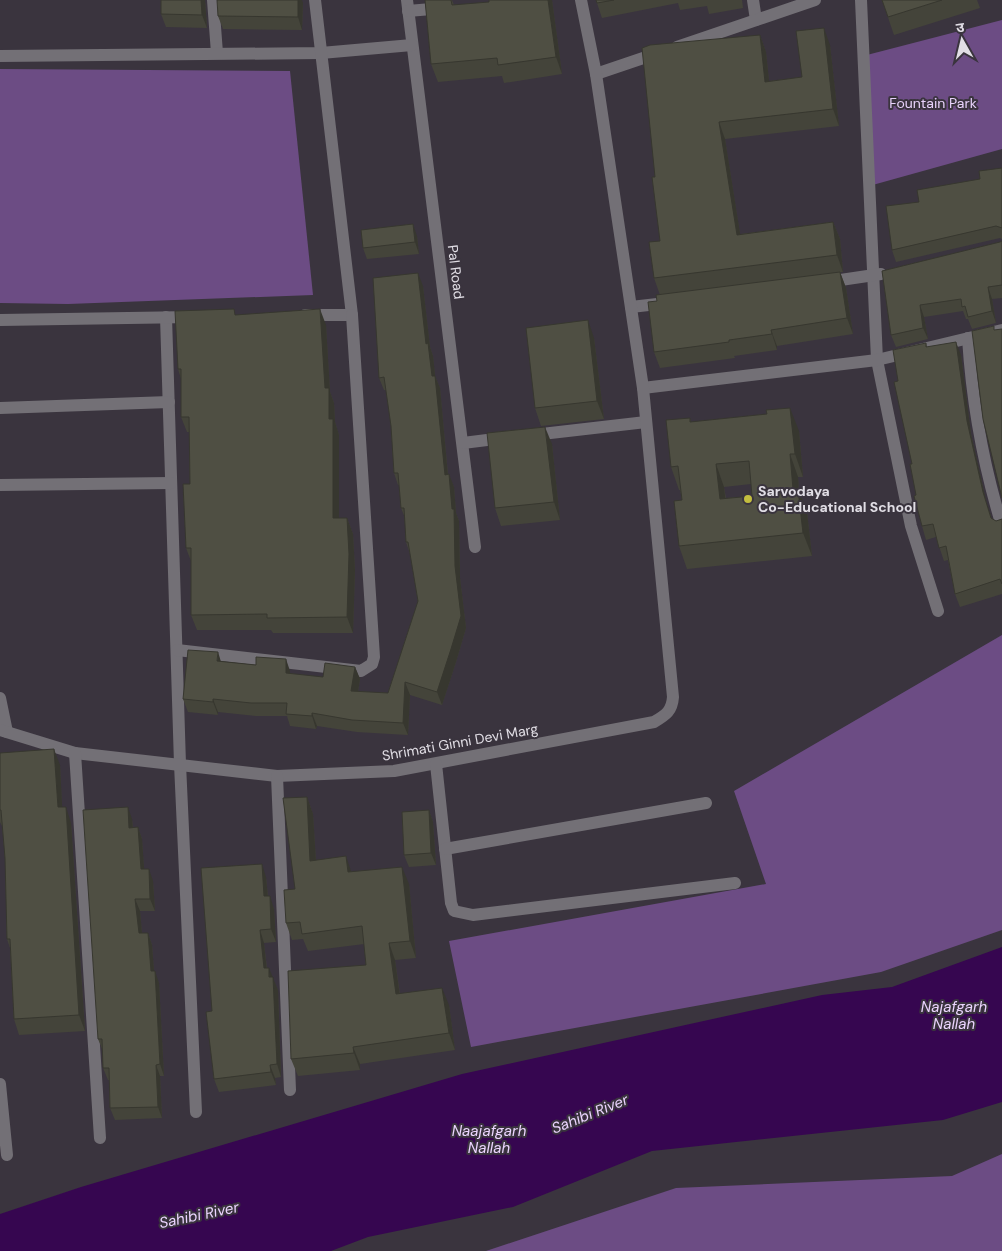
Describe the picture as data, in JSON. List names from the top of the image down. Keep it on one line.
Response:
{"streets":{"street":["Pal Road","Shrimati Ginni Devi Marg"]},"water":["Najafgarh Nallah","Sahibi River","Naajafgarh Nallah"],"parks":["Fountain Park"],"places":["Sarvodaya Co-Educational School"],"north":"top"}
